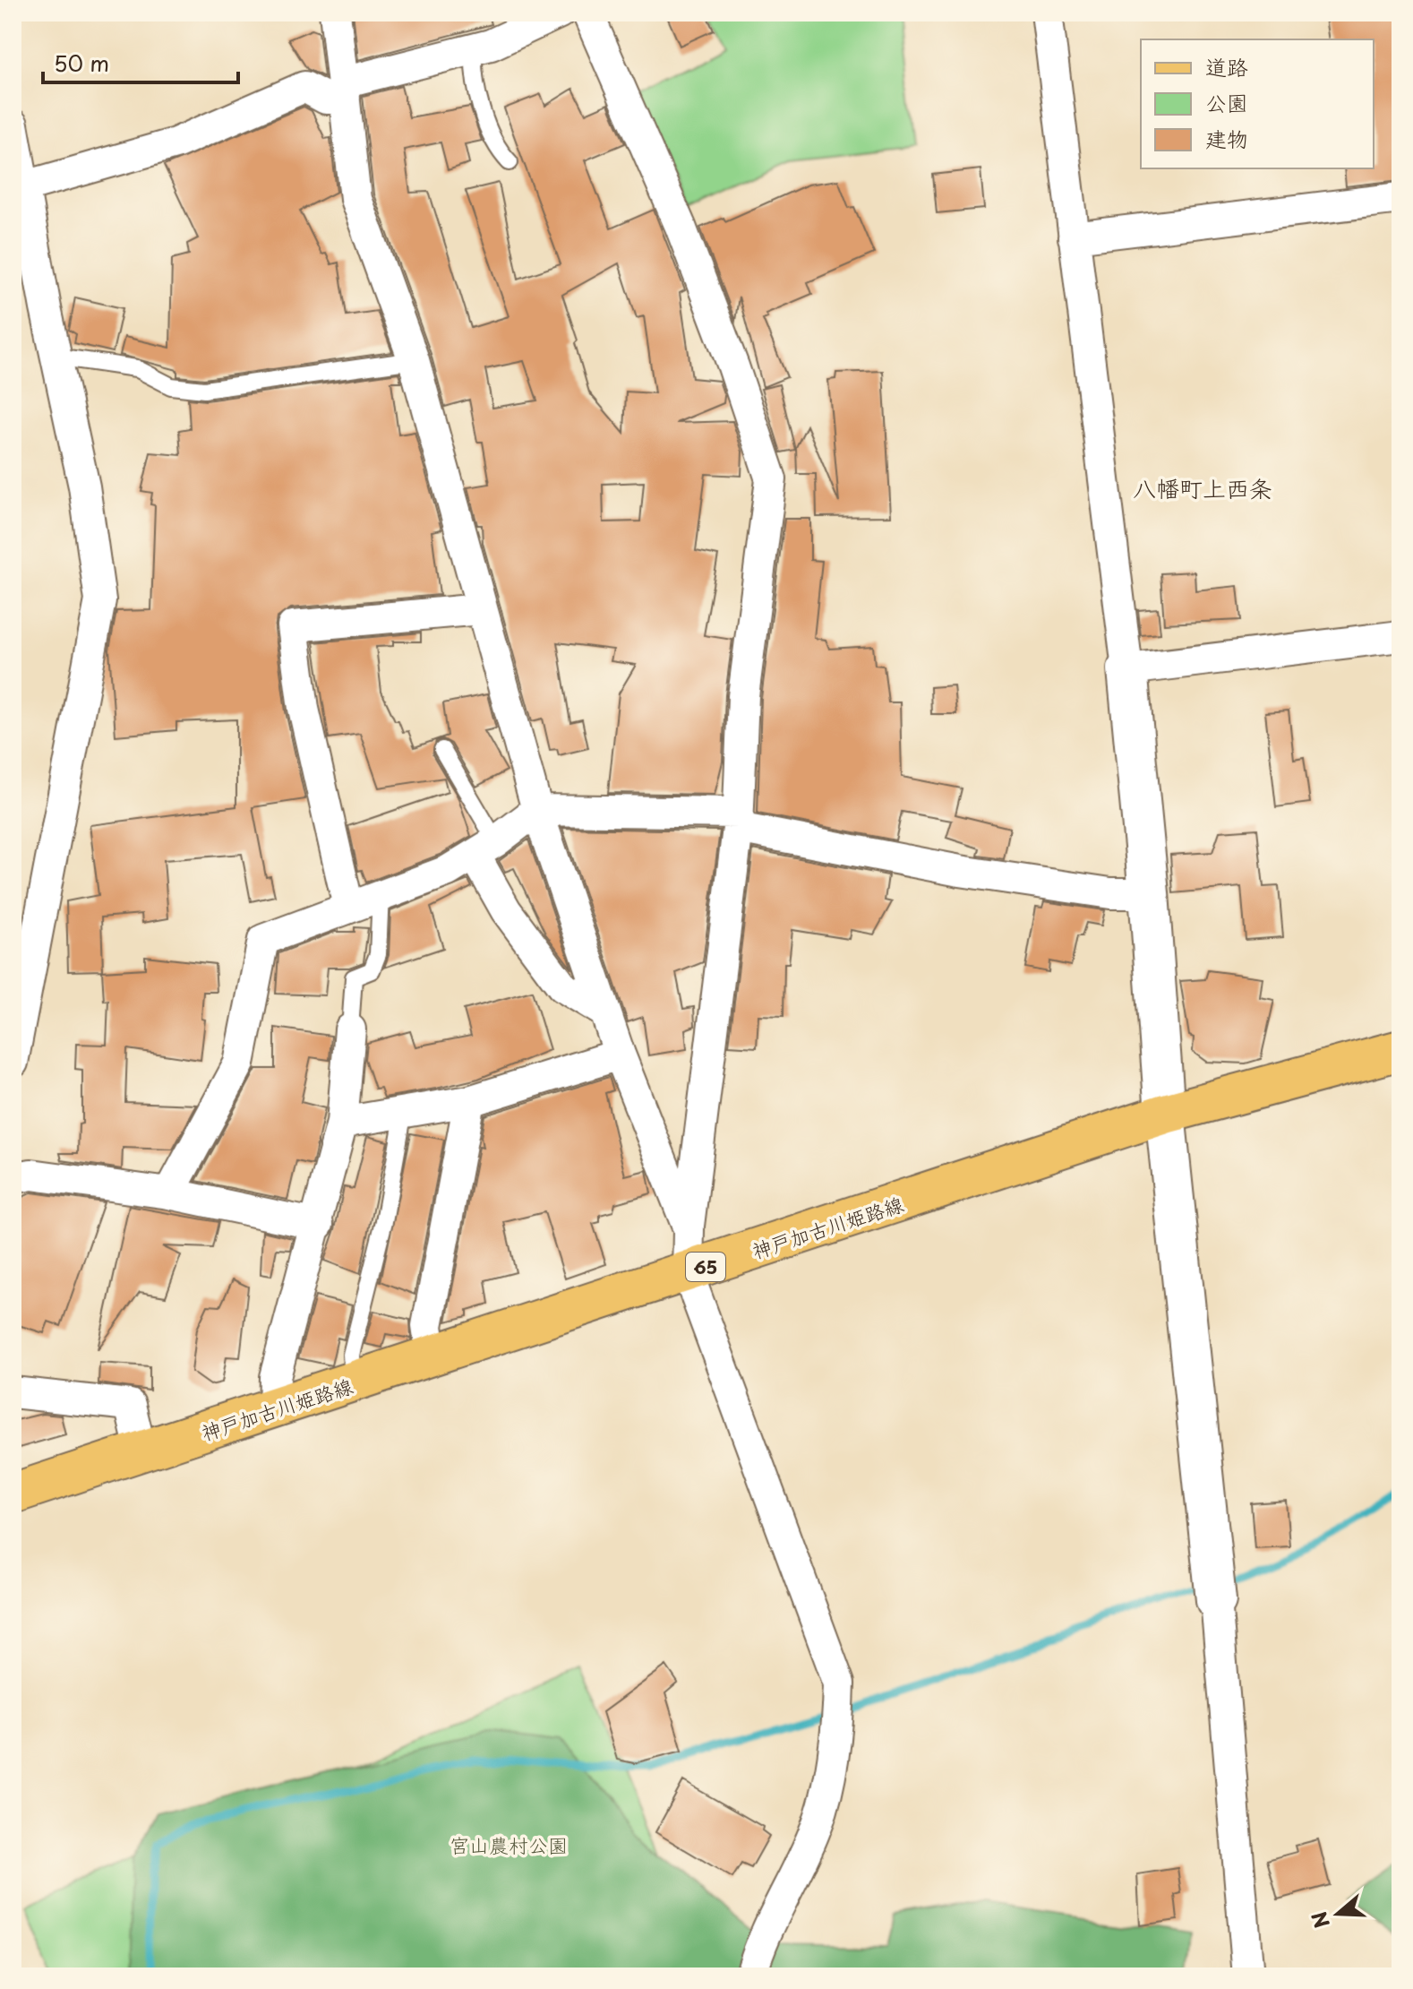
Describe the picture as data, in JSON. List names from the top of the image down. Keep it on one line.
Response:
{"streets":{"main road":["神戸加古川姫路線","65"]},"districts":["八幡町上西条"],"parks":["宮山農村公園"],"legend":["道路","公園","建物"],"scale_bar":"50 m","north":"left"}
